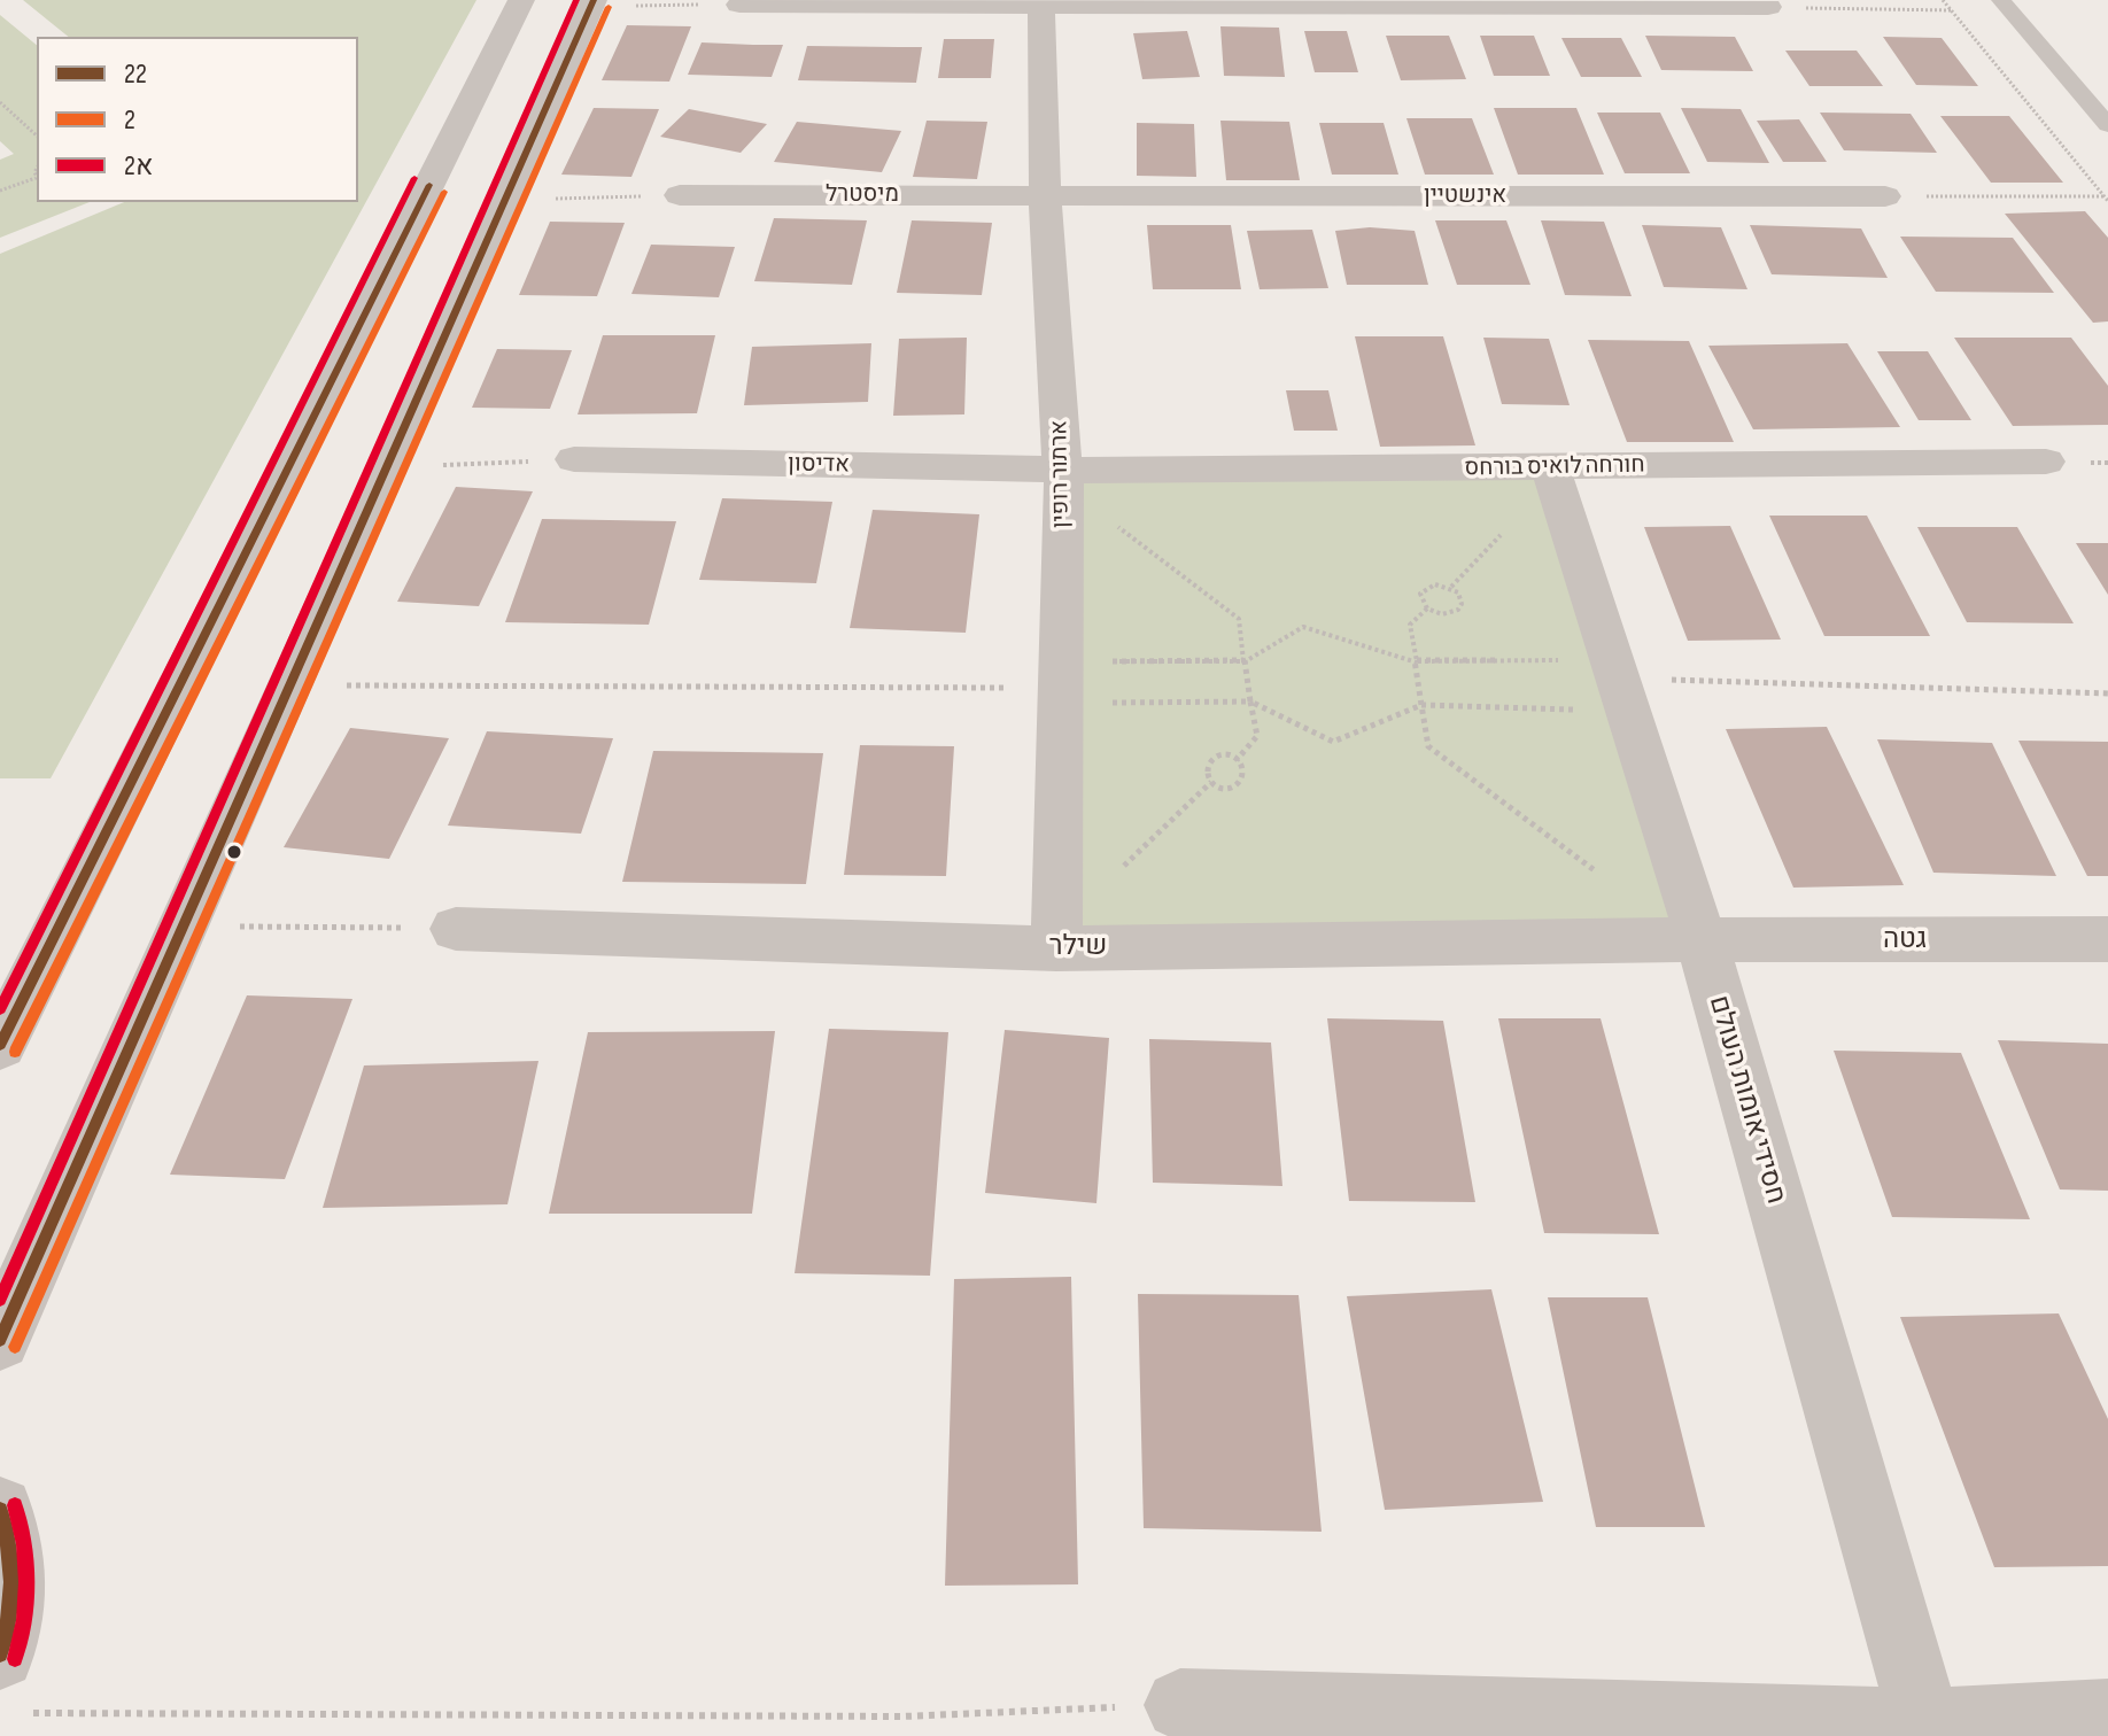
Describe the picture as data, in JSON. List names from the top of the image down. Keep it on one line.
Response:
{"streets":{"street":["מיסטרל","אינשטיין","אדיסון","חורחה לואיס בורחס","ארתור רופין","גטה","שילר","חסידי אומות העולם"]},"crossings":[["מיסטרל","אינשטיין"],["מיסטרל","ארתור רופין"],["אינשטיין","ארתור רופין"],["אדיסון","חורחה לואיס בורחס"],["אדיסון","ארתור רופין"],["חורחה לואיס בורחס","ארתור רופין"],["חורחה לואיס בורחס","חסידי אומות העולם"],["ארתור רופין","שילר"],["גטה","שילר"],["גטה","חסידי אומות העולם"],["שילר","חסידי אומות העולם"]],"lines":["transit line 22","transit line 2א","transit line 2"],"legend":["22","2","2א"]}
